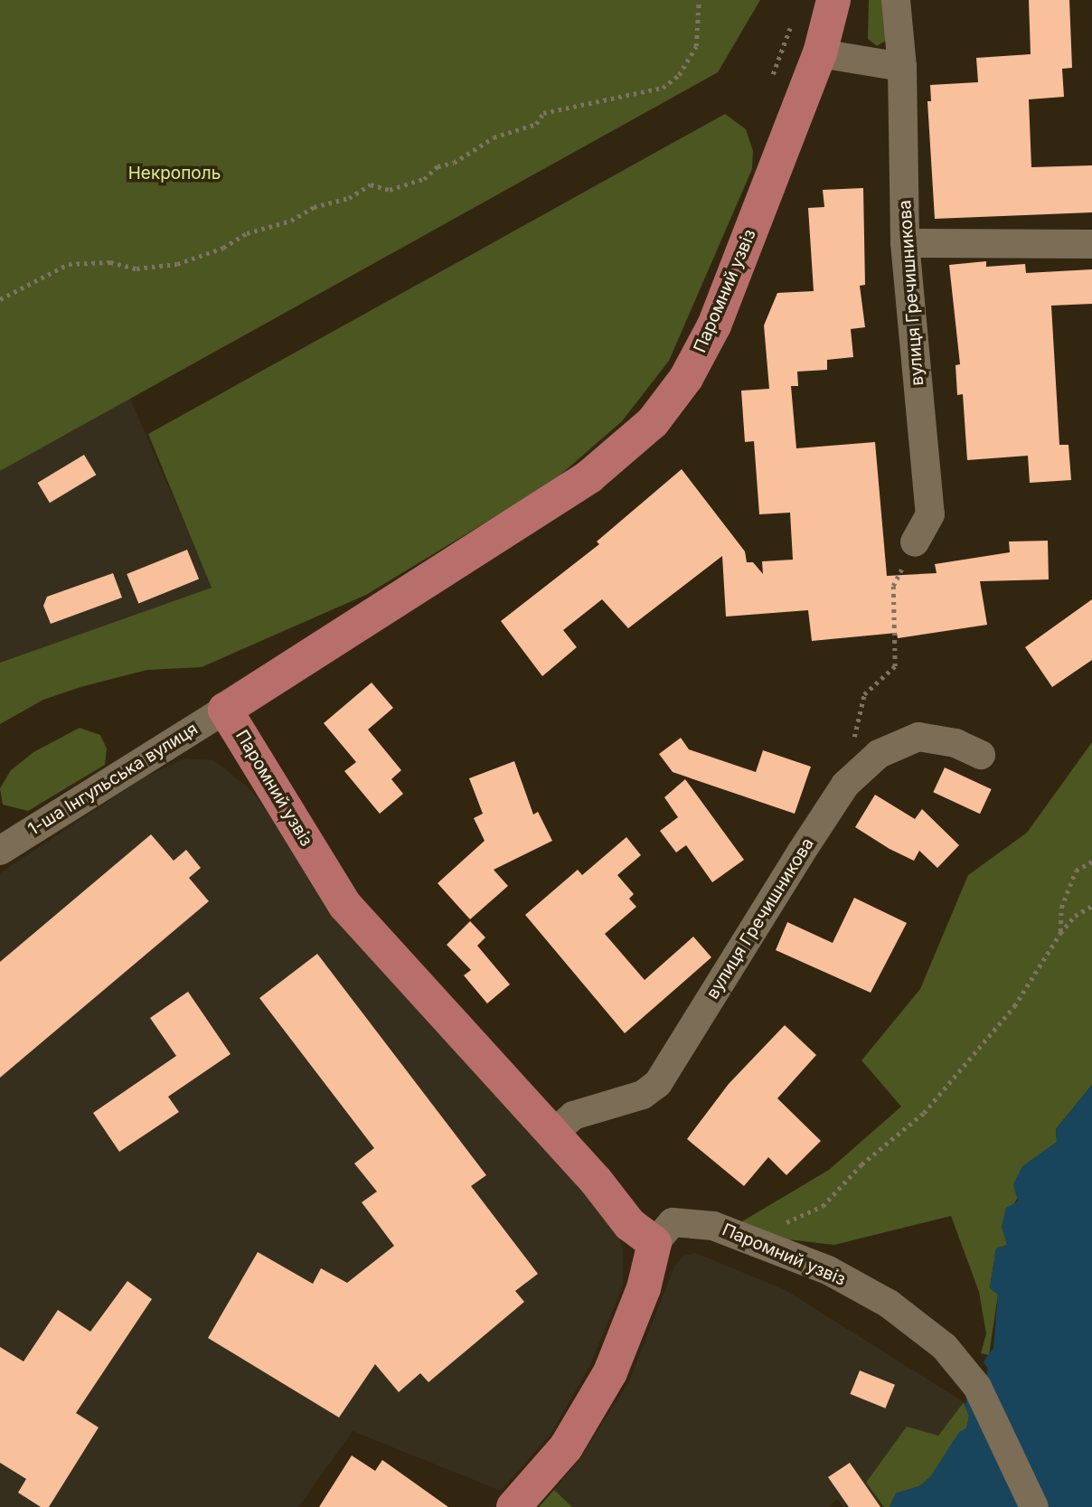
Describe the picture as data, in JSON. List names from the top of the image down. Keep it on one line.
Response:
{"streets":{"main road":["Паромний узвіз"],"street":["вулиця Гречишникова","1-ша Інгульська вулиця"]},"crossings":[["Паромний узвіз","вулиця Гречишникова"],["Паромний узвіз","1-ша Інгульська вулиця"]],"parks":["Некрополь"]}
